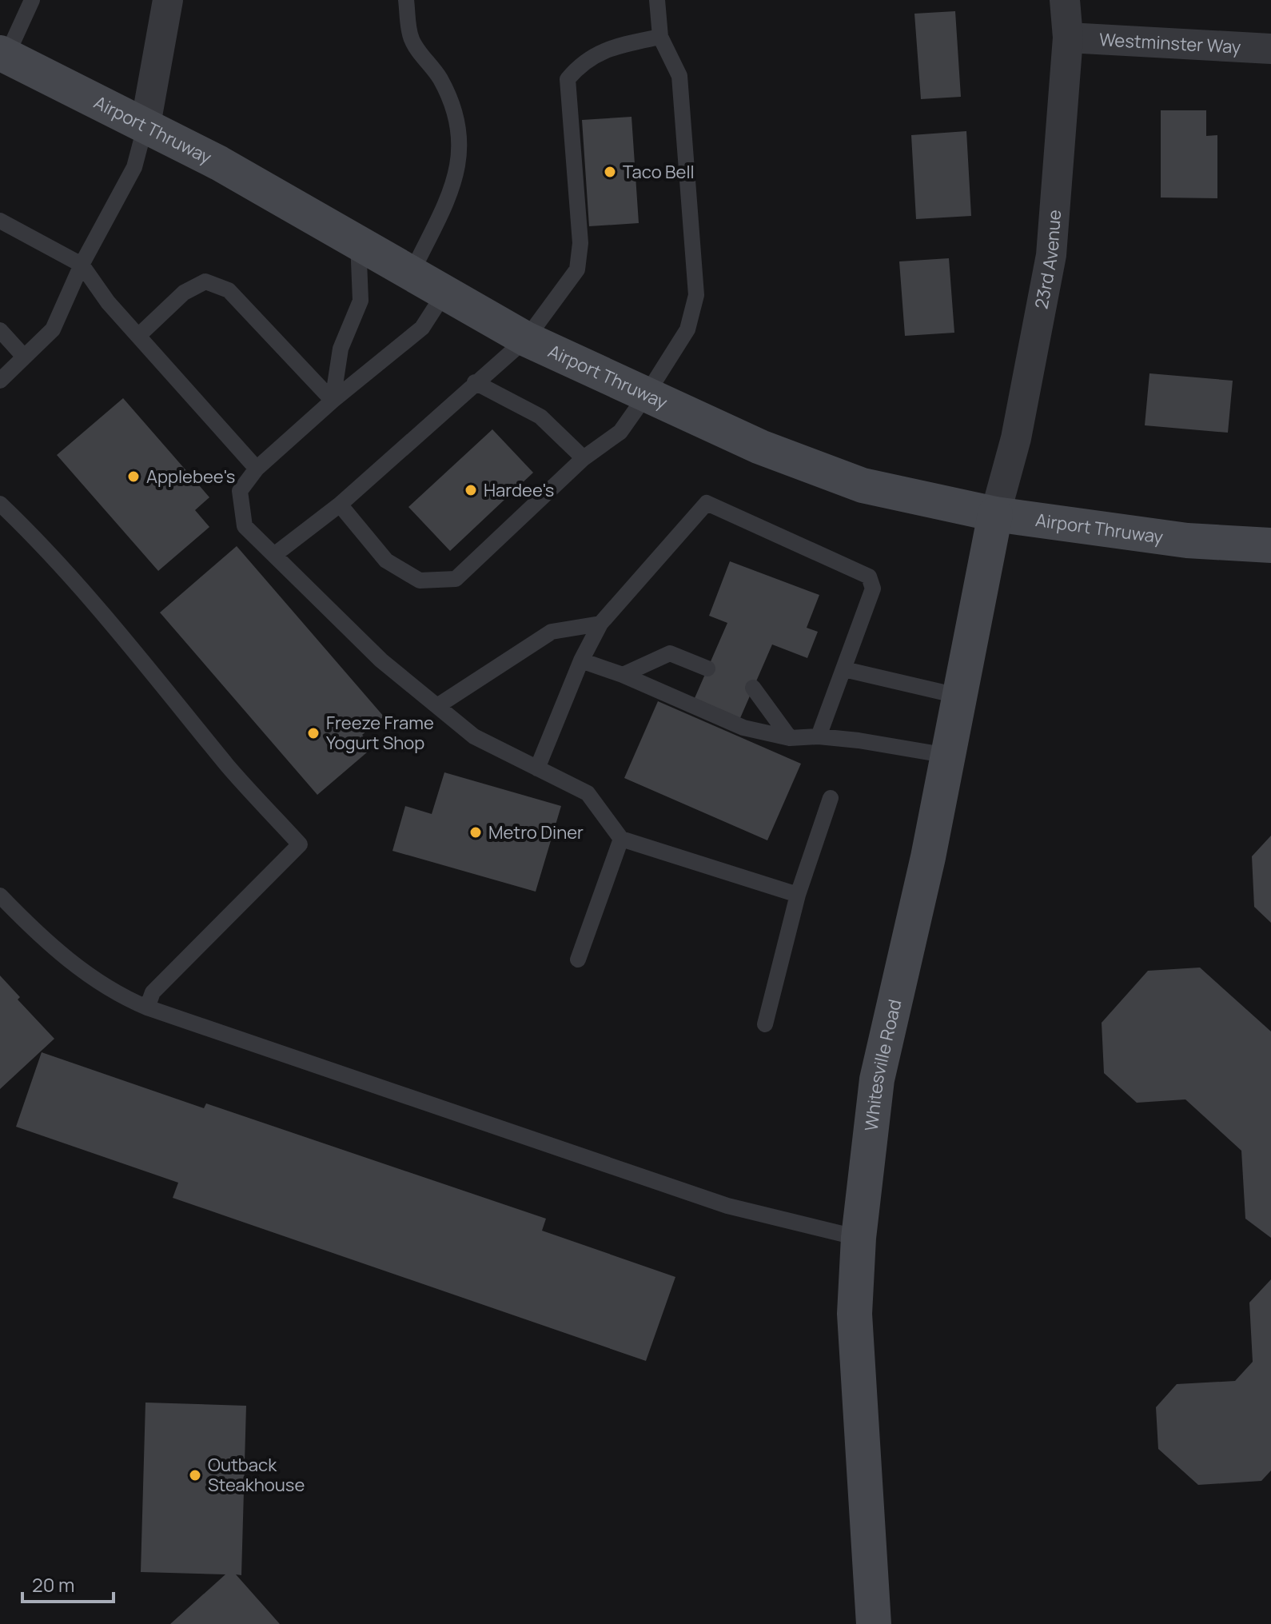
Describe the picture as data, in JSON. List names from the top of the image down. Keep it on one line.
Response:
{"streets":{"main road":["Airport Thruway","Whitesville Road"],"street":["Westminster Way","23rd Avenue"]},"crossings":[["Westminster Way","23rd Avenue"],["Airport Thruway","23rd Avenue"],["Airport Thruway","Whitesville Road"],["23rd Avenue","Whitesville Road"]],"places":["Taco Bell","Applebee's","Hardee's","Freeze Frame Yogurt Shop","Metro Diner","Outback Steakhouse"],"scale_bar":"20 m"}
